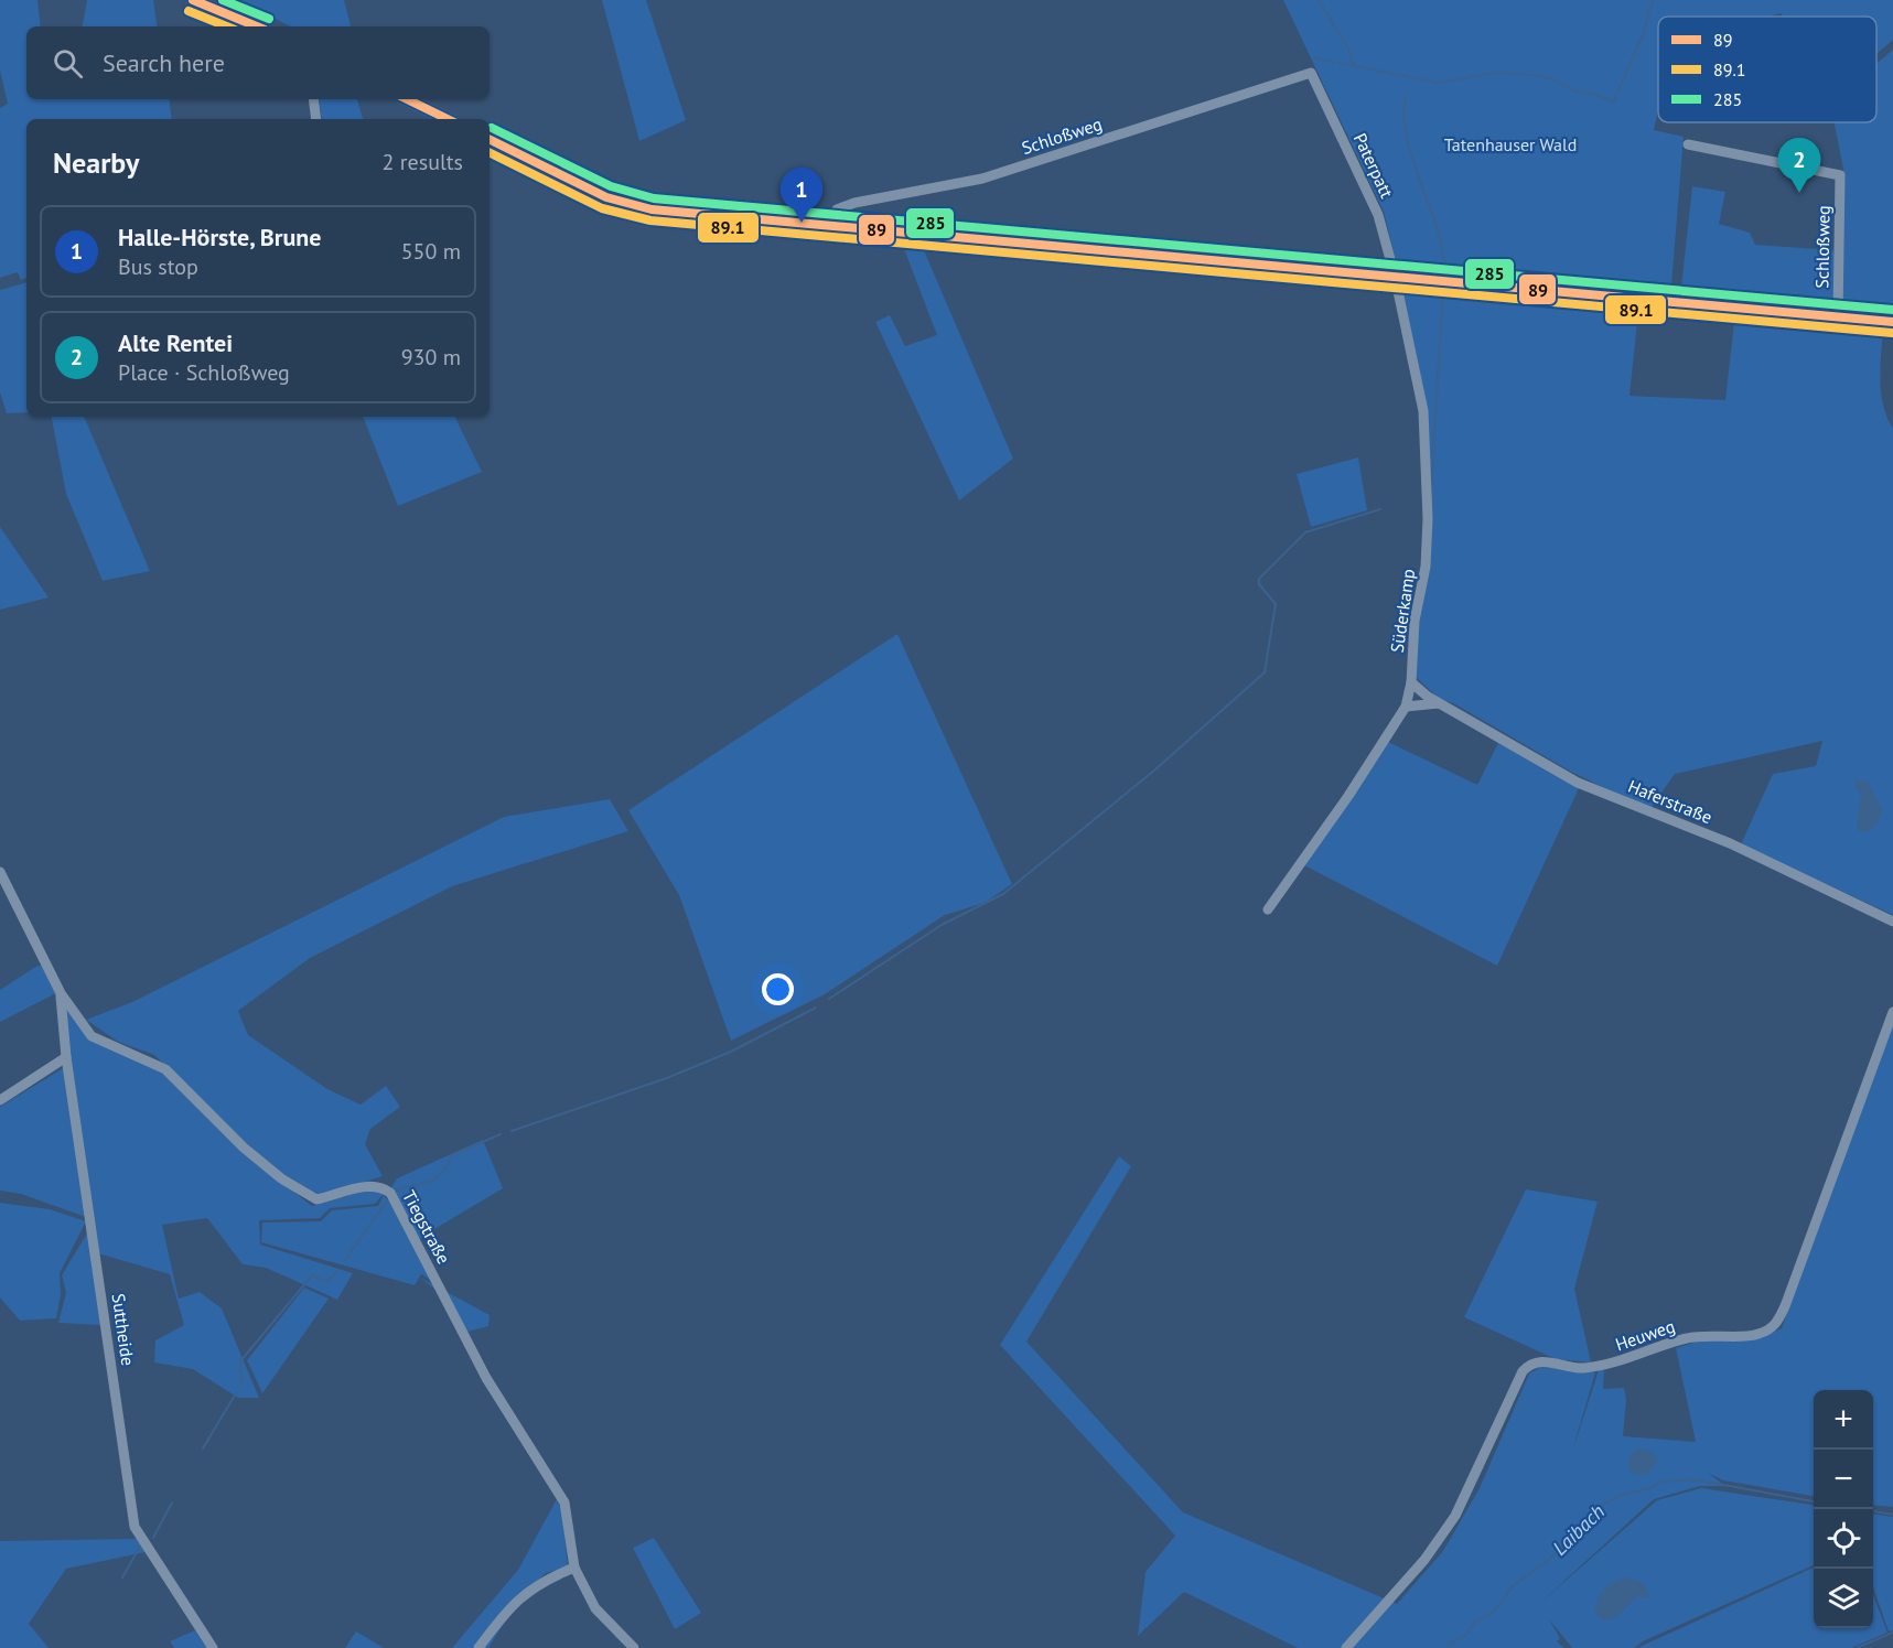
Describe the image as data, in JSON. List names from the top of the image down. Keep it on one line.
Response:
{"streets":{"street":["Schloßweg","Paterpatt","Süderkamp","Haferstraße","Tiegstraße","Suttheide","Heuweg"]},"crossings":[["Schloßweg","Paterpatt"],["Paterpatt","Süderkamp"],["Süderkamp","Haferstraße"],["Tiegstraße","Suttheide"]],"water":["Laibach"],"parks":["Tatenhauser Wald"],"lines":["transit line 89","transit line 285","transit line 89.1"],"legend":["89","89.1","285"],"page":{"search":"Search here","heading":["Nearby","2 results"],"pins":["2","1"],"list":[{"mark":"1","name":"Halle-Hörste, Brune","note":"Bus stop","value":"550 m"},{"mark":"2","name":"Alte Rentei","note":"Place · Schloßweg","value":"930 m"}],"map_buttons":["+","−"]}}
